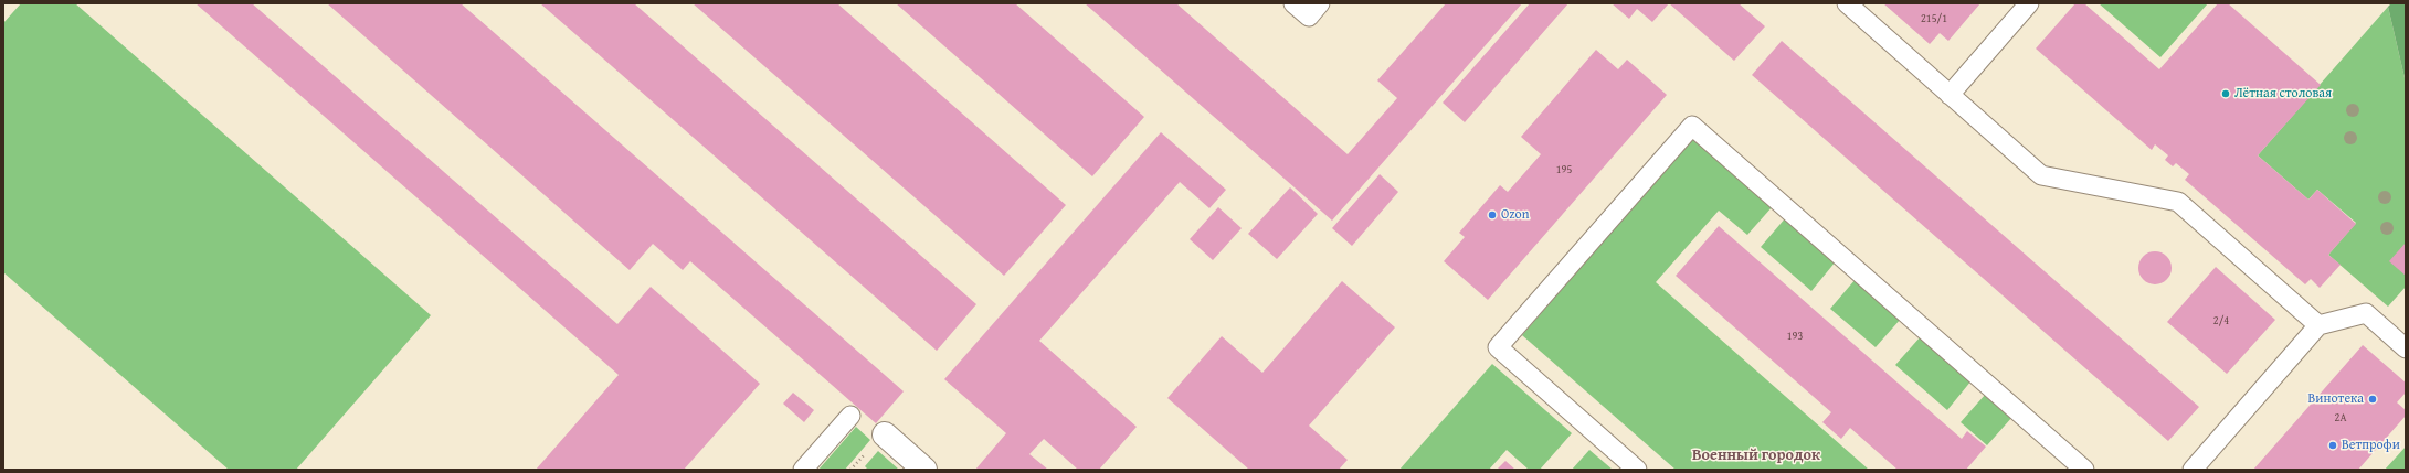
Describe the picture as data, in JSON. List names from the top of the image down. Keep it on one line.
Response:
{"districts":["Военный городок"],"places":["Лётная столовая","Ozon","Винотека","Ветпрофи"],"house_numbers":["215/1","195","2/4","193","2А"]}
